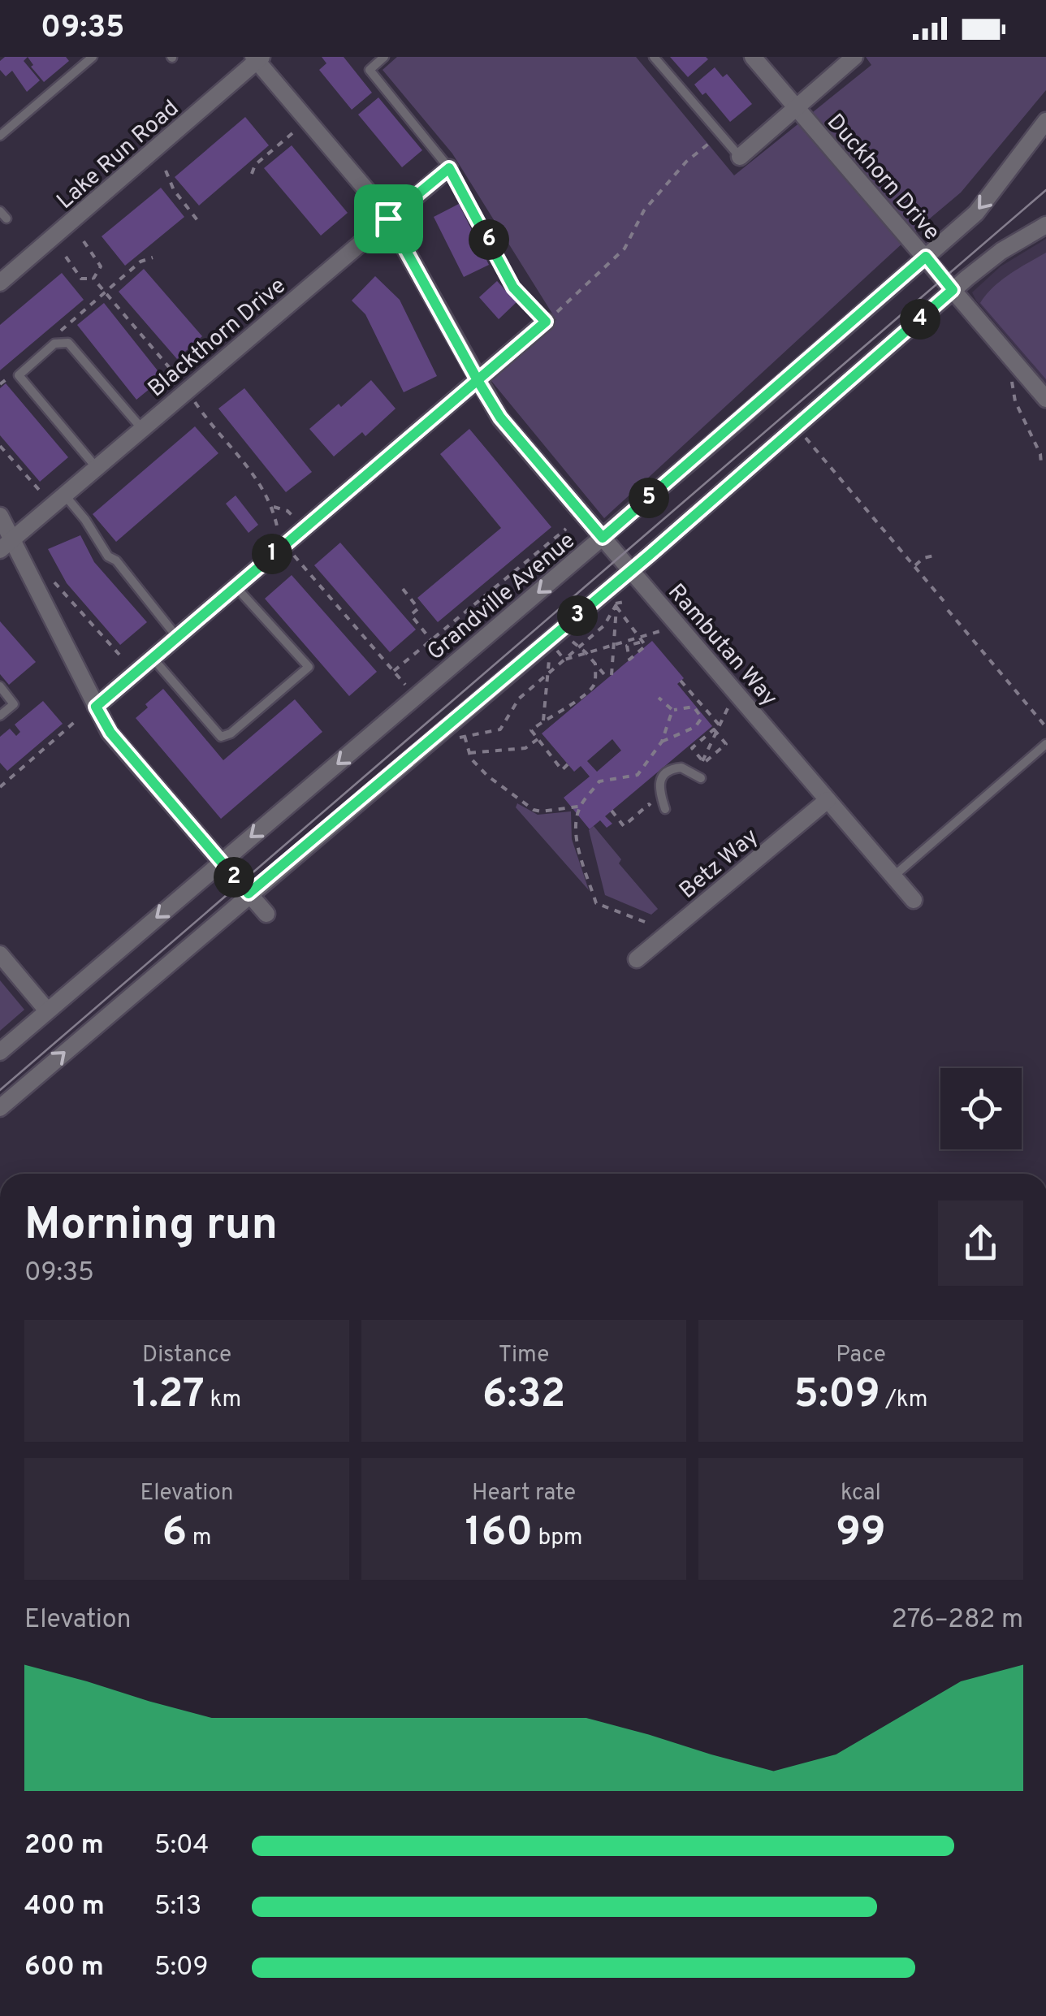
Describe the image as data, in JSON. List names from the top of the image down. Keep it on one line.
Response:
{"streets":{"street":["Lake Run Road","Duckhorn Drive","Blackthorn Drive","Grandville Avenue","Rambutan Way","Betz Way"]},"crossings":[["Lake Run Road","Rambutan Way"],["Duckhorn Drive","Grandville Avenue"],["Blackthorn Drive","Rambutan Way"],["Grandville Avenue","Rambutan Way"],["Rambutan Way","Betz Way"]],"page":{"status":"09:35","pins":["6","4","5","1","3","2"],"heading":["Morning run","09:35"],"stats":[["Distance","1.27 km"],["Time","6:32"],["Pace","5:09 /km"],["Elevation","6 m"],["Heart rate","160 bpm"],["kcal","99"]],"chart":["Elevation","276–282 m"],"list":[{"name":"200 m","note":"5:04"},{"name":"400 m","note":"5:13"},{"name":"600 m","note":"5:09"}]}}
